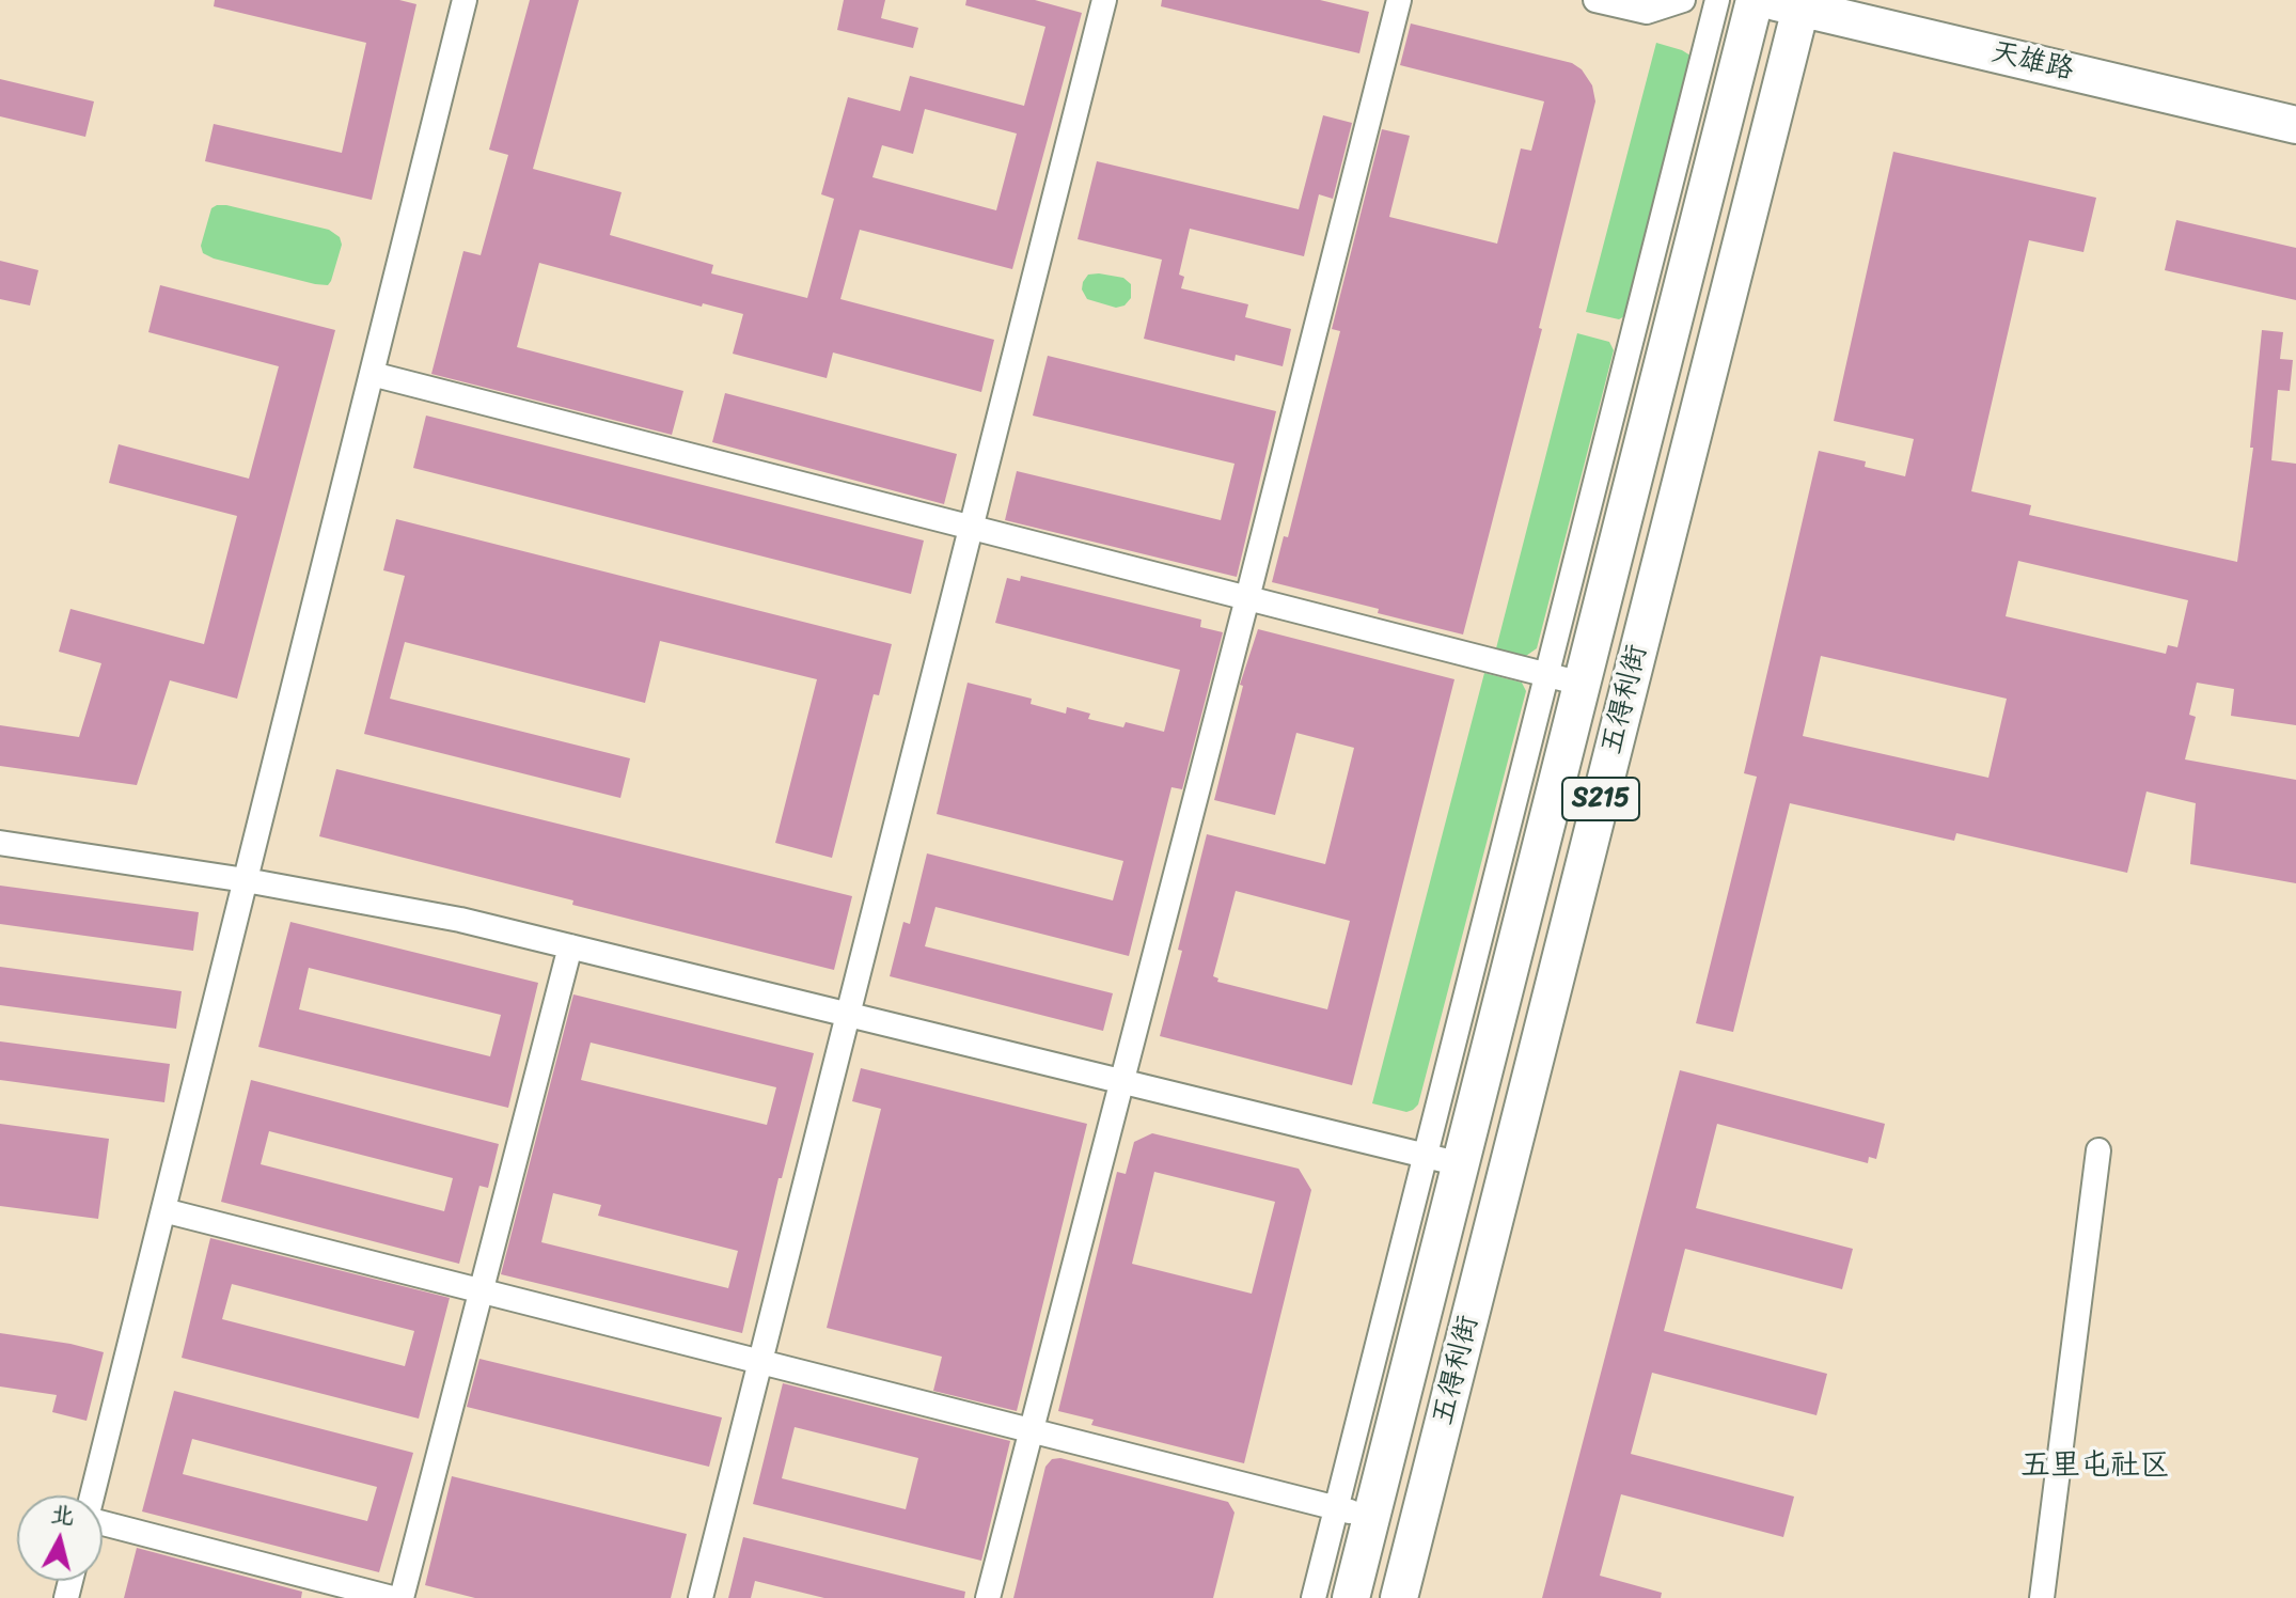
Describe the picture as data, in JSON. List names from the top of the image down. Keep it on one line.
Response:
{"streets":{"main road":["天雄路","五得利街","S215"]},"crossings":[["天雄路","五得利街"]],"districts":["五里屯社区"],"north":"top"}
